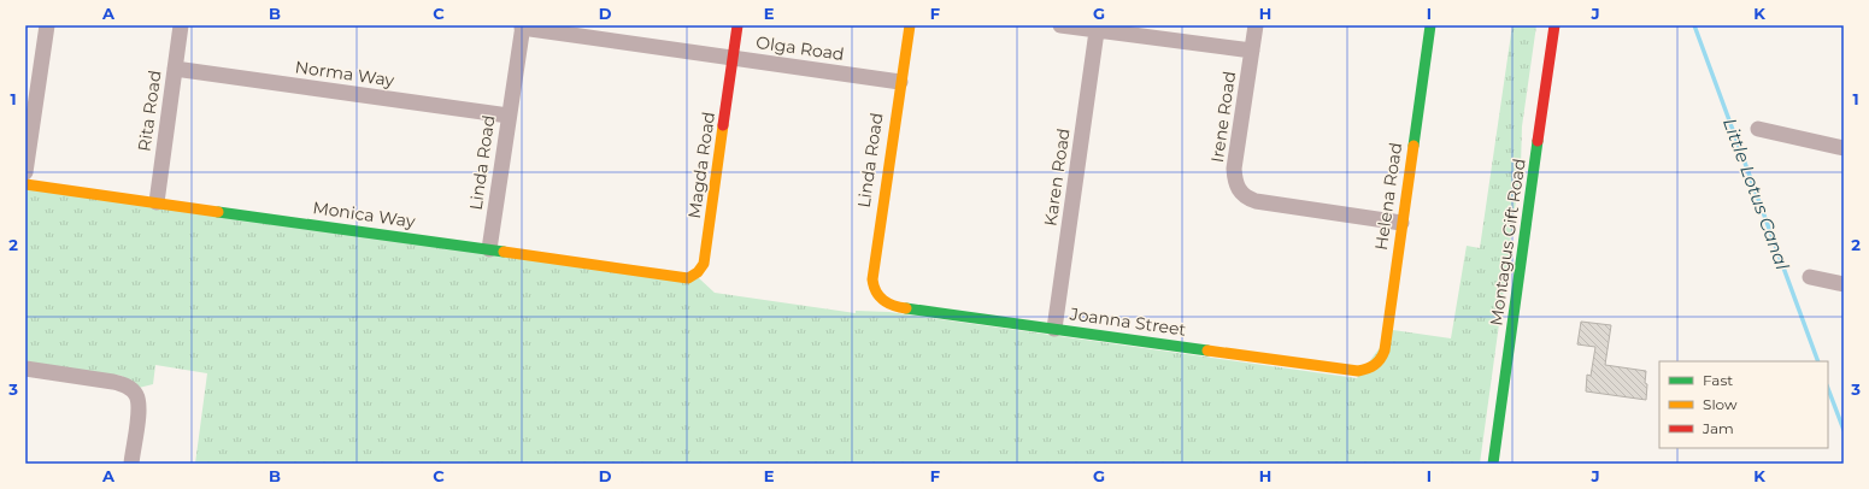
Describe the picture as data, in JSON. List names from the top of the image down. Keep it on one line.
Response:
{"streets":{"street":["Olga Road","Norma Way","Rita Road","Irene Road","Linda Road","Magda Road","Karen Road","Helena Road","Monica Way","Montagus Gift Road","Joanna Street"]},"crossings":[["Olga Road","Linda Road"],["Olga Road","Magda Road"],["Norma Way","Rita Road"],["Norma Way","Linda Road"],["Rita Road","Monica Way"],["Irene Road","Helena Road"],["Linda Road","Monica Way"],["Linda Road","Joanna Street"],["Magda Road","Monica Way"],["Karen Road","Joanna Street"],["Helena Road","Joanna Street"]],"water":["Little Lotus Canal"],"legend":["Fast","Slow","Jam"],"grid":{"columns":["A","B","C","D","E","F","G","H","I","J","K"],"rows":["1","2","3"]}}
